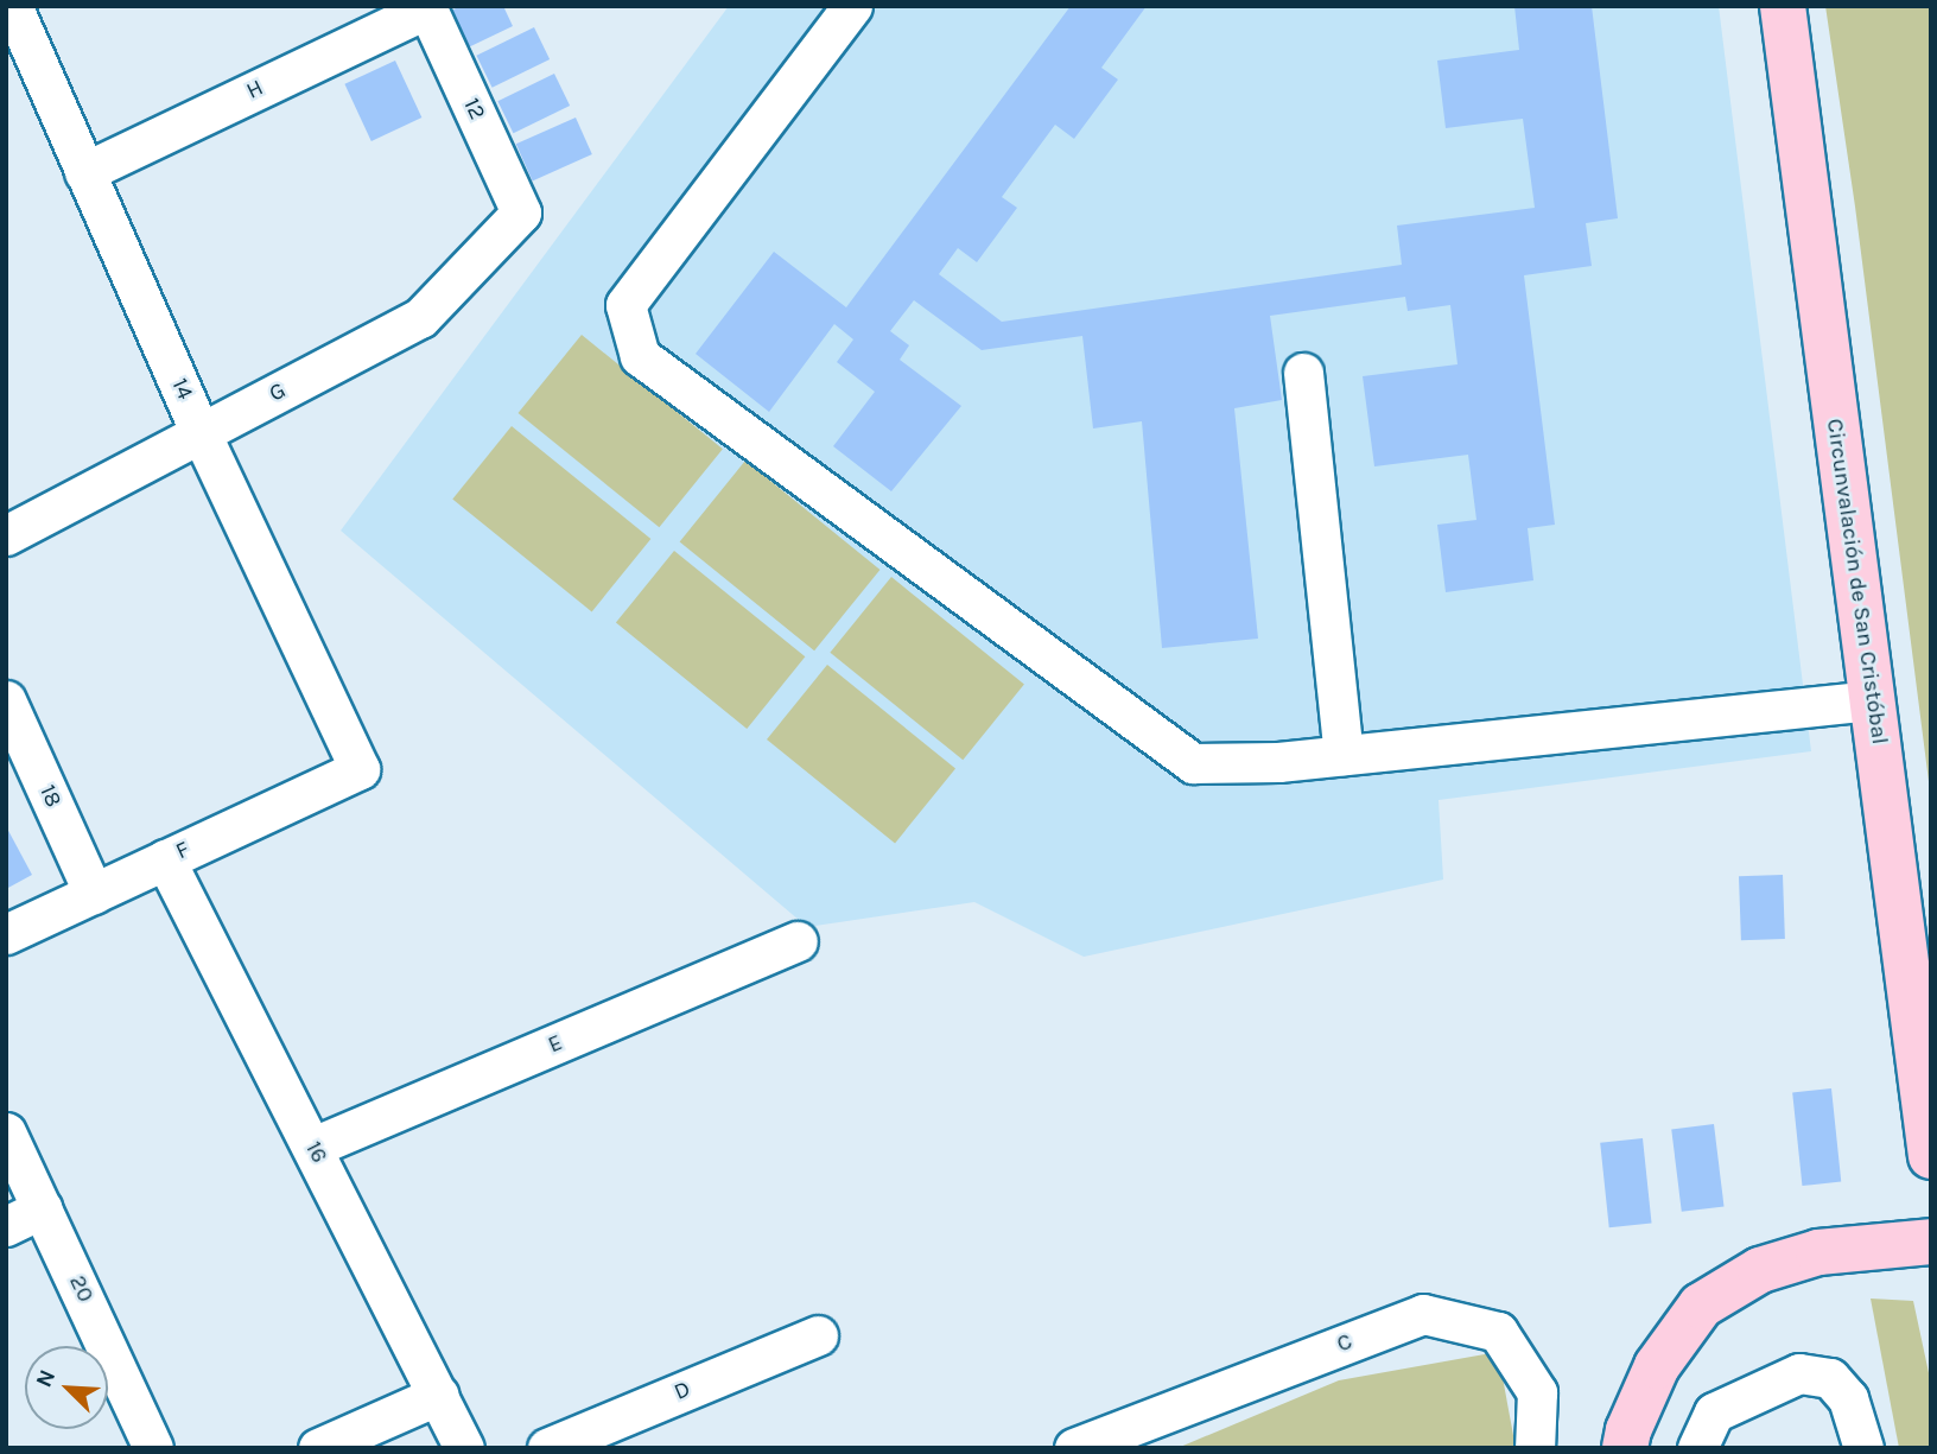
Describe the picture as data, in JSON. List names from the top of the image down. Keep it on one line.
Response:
{"streets":{"main road":["Circunvalación de San Cristóbal"],"street":["H","12","14","G","18","F","E","16","20","C","D"]},"crossings":[["H","12"],["H","14"],["12","G"],["14","G"],["14","F"],["18","F"],["F","16"],["E","16"]],"north":"top left"}
